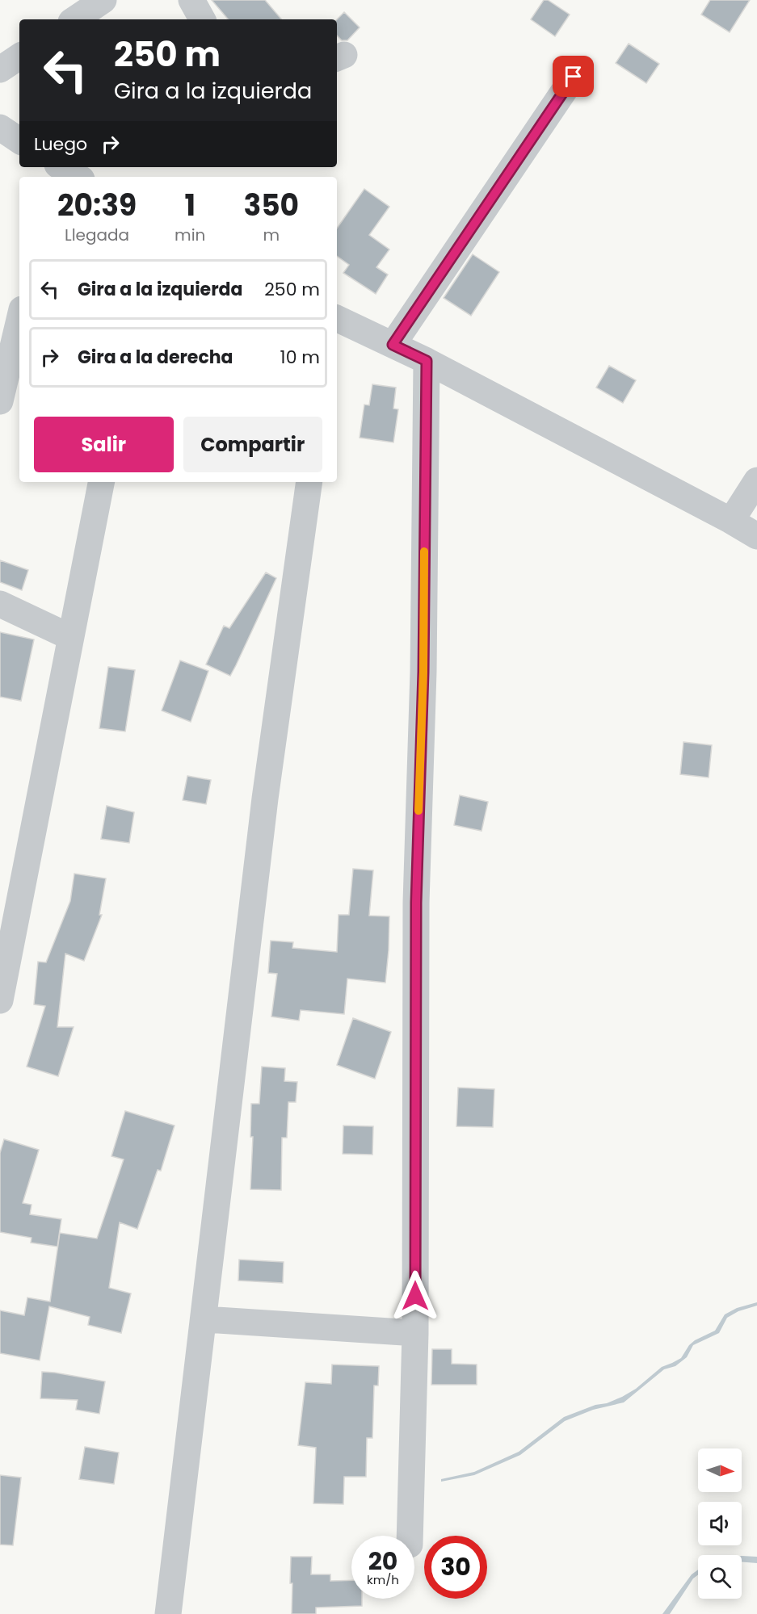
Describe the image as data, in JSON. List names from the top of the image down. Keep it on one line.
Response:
{"north":"right","page":{"turn":["250 m","Gira a la izquierda"],"then":"Luego","eta":["20:39","Llegada","1","min","350","m"],"list":[{"name":"Gira a la izquierda","value":"250 m"},{"name":"Gira a la derecha","value":"10 m"}],"buttons":["Salir","Compartir"],"speed":"20 km/h","limit":"30"}}
